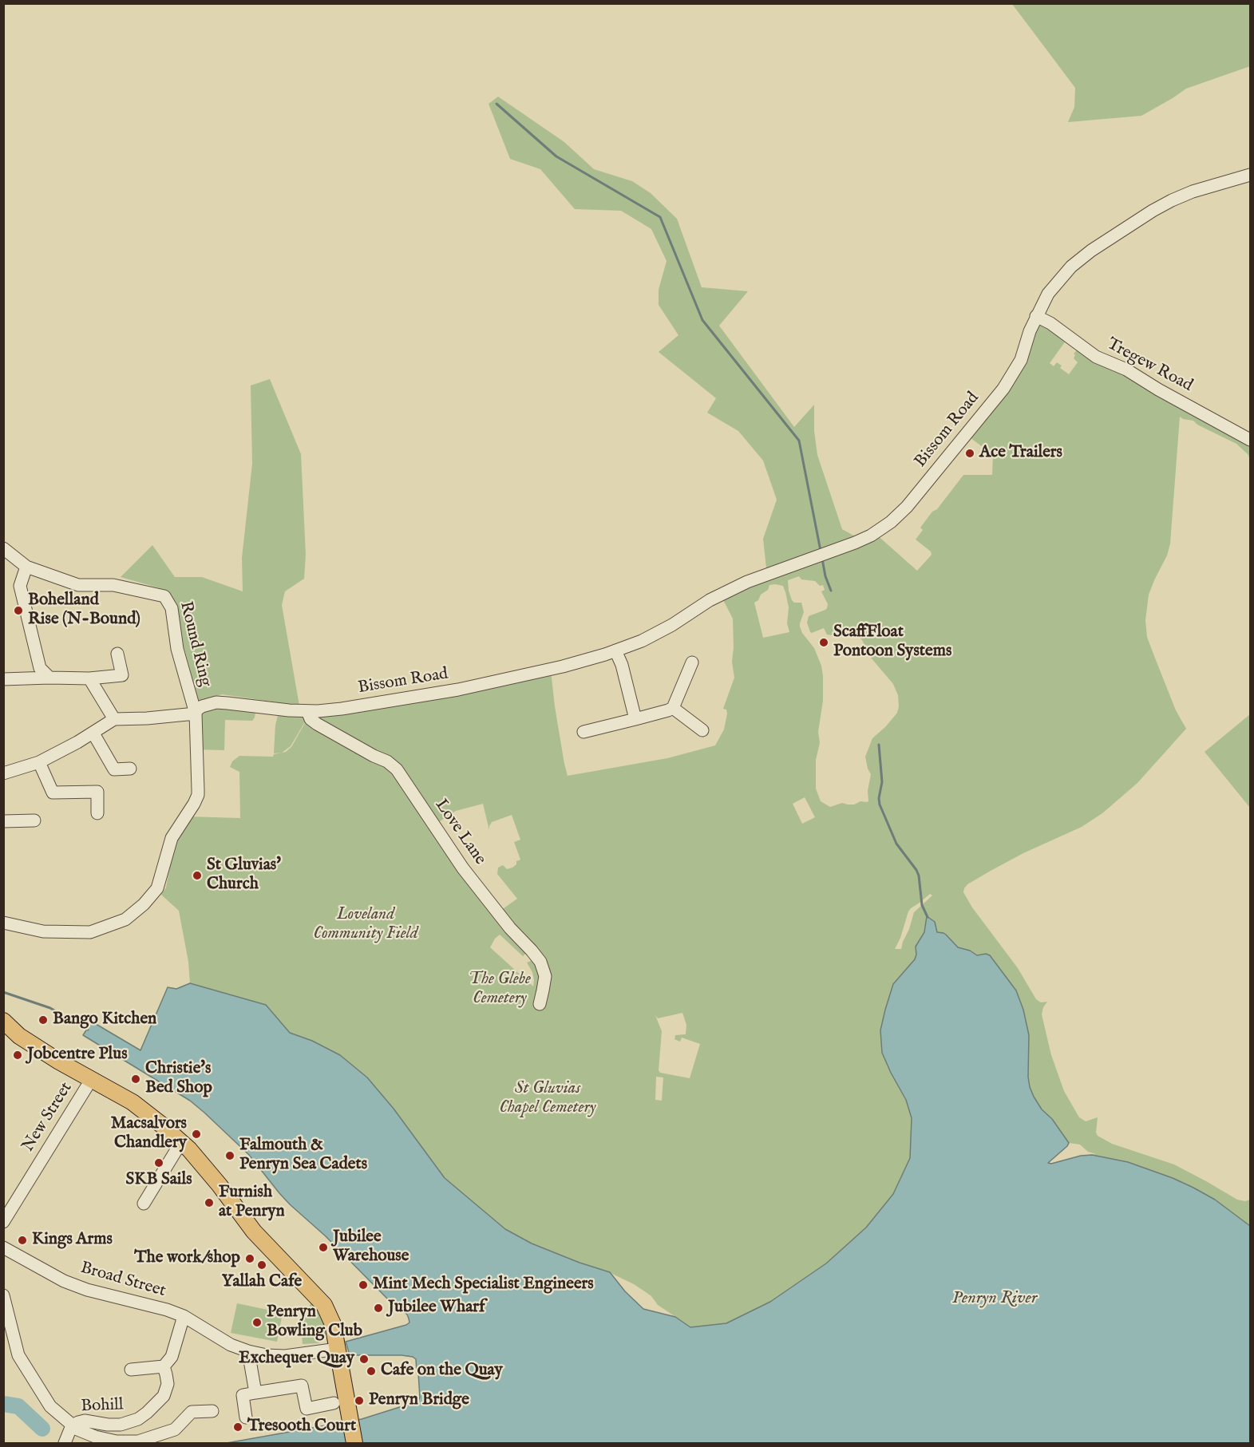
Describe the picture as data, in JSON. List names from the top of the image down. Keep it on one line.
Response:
{"streets":{"street":["Tregew Road","Bissom Road","Round Ring","Love Lane","New Street","Broad Street","Bohill"]},"crossings":[["Tregew Road","Bissom Road"],["Bissom Road","Round Ring"],["Bissom Road","Love Lane"]],"water":["Penryn River"],"parks":["Loveland Community Field","The Glebe Cemetery","St Gluvias Chapel Cemetery"],"places":["Ace Trailers","Bohelland Rise (N-Bound)","ScaffFloat Pontoon Systems","St Gluvias' Church","Bango Kitchen","Jobcentre Plus","Christie's Bed Shop","Macsalvors Chandlery","Falmouth & Penryn Sea Cadets","SKB Sails","Furnish at Penryn","Kings Arms","Jubilee Warehouse","The work/shop","Yallah Cafe","Mint Mech Specialist Engineers","Jubilee Wharf","Penryn Bowling Club","Exchequer Quay","Cafe on the Quay","Penryn Bridge","Tresooth Court"]}
